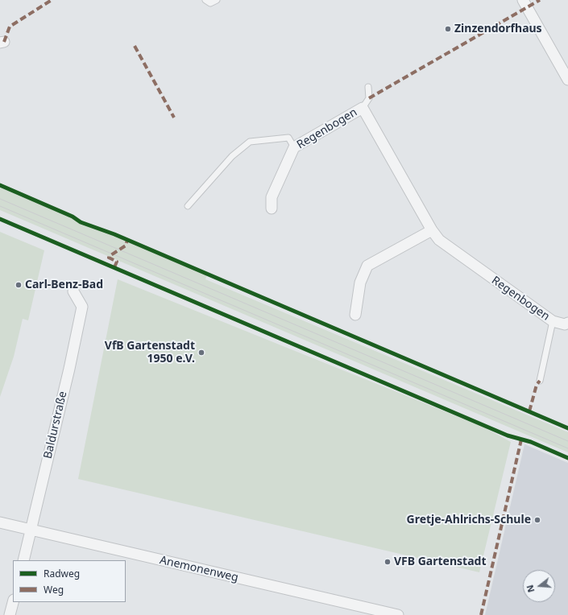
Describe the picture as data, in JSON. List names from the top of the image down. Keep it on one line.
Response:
{"streets":{"street":["Regenbogen","Baldurstraße","Anemonenweg"]},"crossings":[["Baldurstraße","Anemonenweg"]],"places":["Zinzendorfhaus","Carl-Benz-Bad","VfB Gartenstadt 1950 e.V.","Gretje-Ahlrichs-Schule","VFB Gartenstadt"],"legend":["Radweg","Weg"],"north":"left"}
